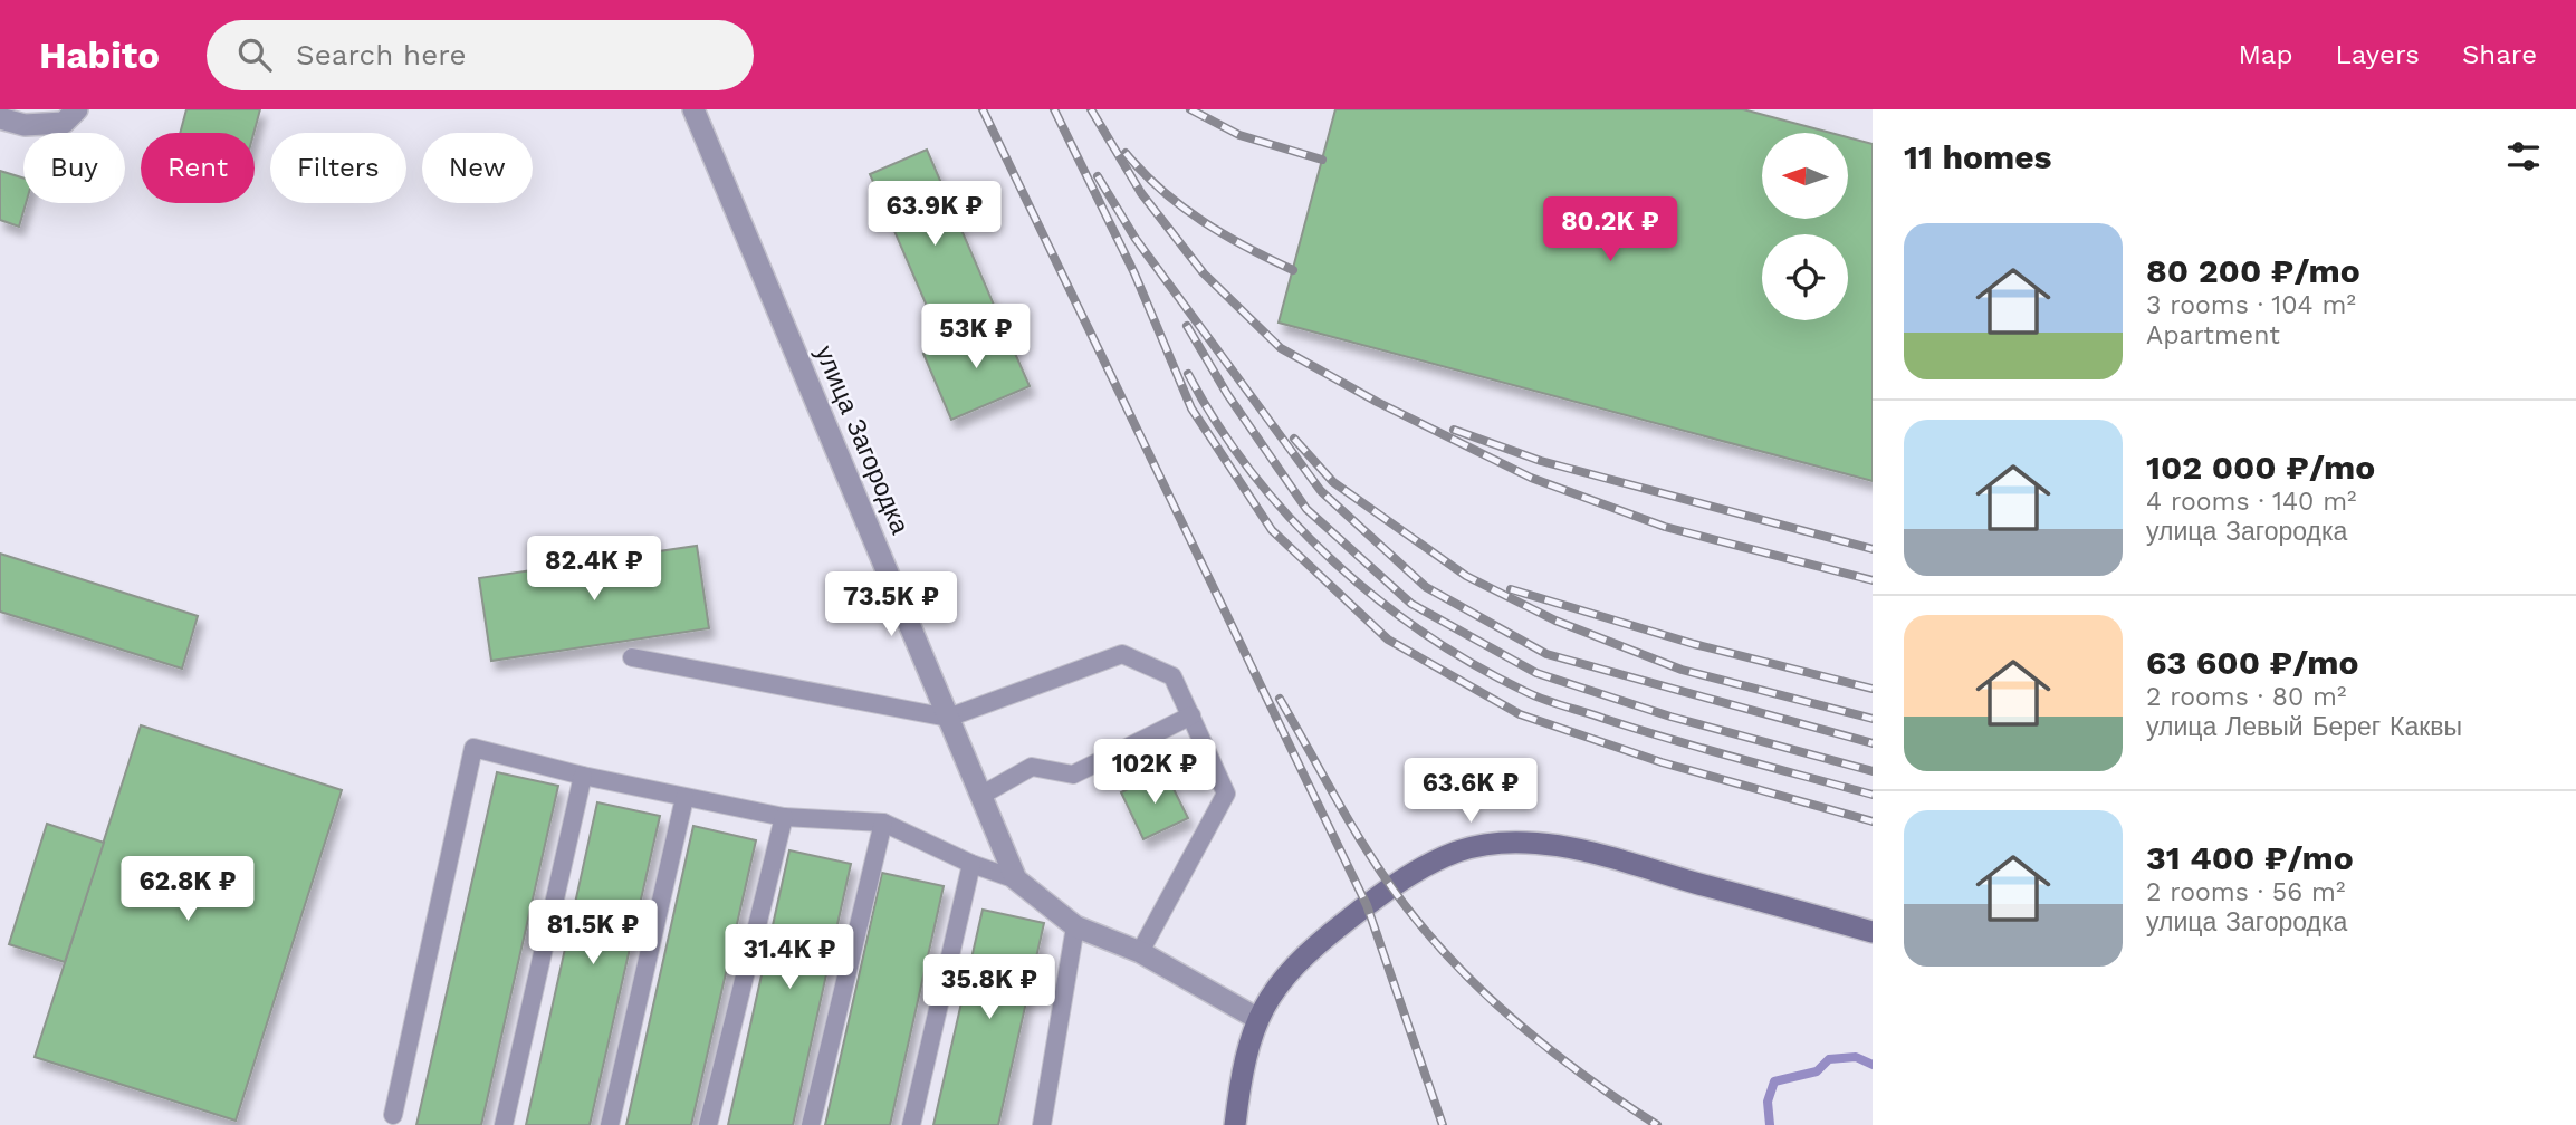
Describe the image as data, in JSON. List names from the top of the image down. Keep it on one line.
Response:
{"streets":{"street":["улица Загородка"]},"north":"left","page":{"header":"Habito","search":"Search here","nav":["Map","Layers","Share"],"heading":"11 homes","chip":["Buy","Rent","Filters","New"],"price":["63.9K ₽","80.2K ₽","53K ₽","82.4K ₽","73.5K ₽","102K ₽","63.6K ₽","62.8K ₽","81.5K ₽","31.4K ₽","35.8K ₽"],"list":[{"name":"80 200 ₽/mo","note":"3 rooms · 104 m² · Apartment"},{"name":"102 000 ₽/mo","note":"4 rooms · 140 m² · улица Загородка"},{"name":"63 600 ₽/mo","note":"2 rooms · 80 m² · улица Левый Берег Каквы"},{"name":"31 400 ₽/mo","note":"2 rooms · 56 m² · улица Загородка"}]}}
